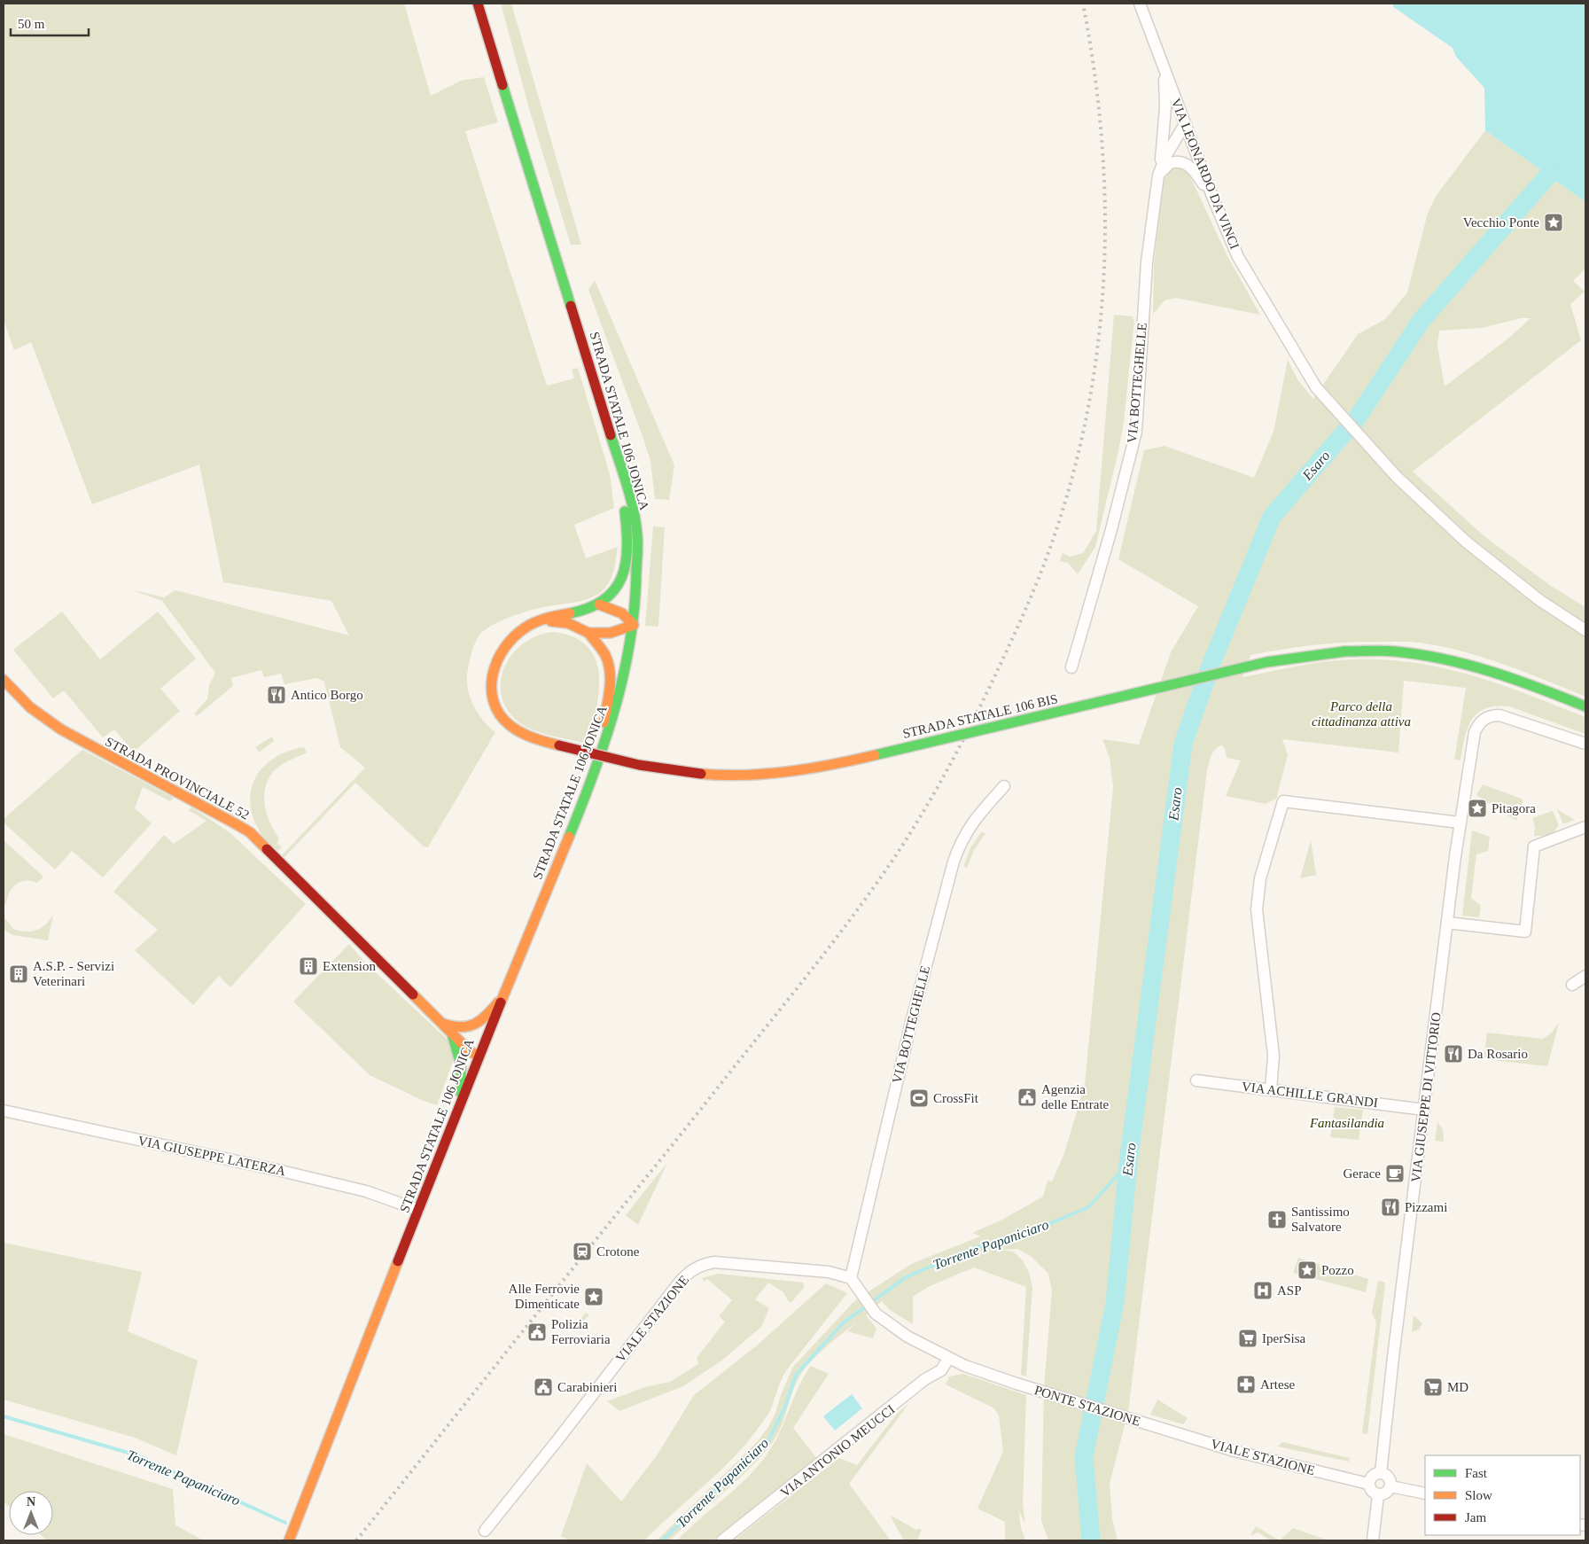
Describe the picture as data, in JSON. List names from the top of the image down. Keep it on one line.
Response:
{"streets":{"main road":["STRADA STATALE 106 JONICA","STRADA STATALE 106 BIS","STRADA PROVINCIALE 52"],"street":["VIA LEONARDO DA VINCI","VIA BOTTEGHELLE","VIA ACHILLE GRANDI","VIA GIUSEPPE DI VITTORIO","VIA GIUSEPPE LATERZA","VIALE STAZIONE","PONTE STAZIONE","VIA ANTONIO MEUCCI"]},"crossings":[["VIA LEONARDO DA VINCI","VIA BOTTEGHELLE"],["VIA BOTTEGHELLE","VIALE STAZIONE"],["STRADA STATALE 106 JONICA","VIA GIUSEPPE LATERZA"],["VIA ACHILLE GRANDI","VIA GIUSEPPE DI VITTORIO"],["VIA GIUSEPPE DI VITTORIO","VIALE STAZIONE"],["VIALE STAZIONE","PONTE STAZIONE"],["PONTE STAZIONE","VIA ANTONIO MEUCCI"]],"water":["Esaro","Torrente Papaniciaro"],"parks":["Parco della cittadinanza attiva","Fantasilandia"],"places":{"place":["Vecchio Ponte","Pitagora","Pozzo","Alle Ferrovie Dimenticate"],"restaurant":["Antico Borgo","Da Rosario","Pizzami"],"building":["Extension","A.S.P. - Servizi Veterinari"],"public building":["Agenzia delle Entrate","Polizia Ferroviaria","Carabinieri"],"sports":["CrossFit"],"cafe":["Gerace"],"church":["Santissimo Salvatore"],"station":["Crotone"],"hospital":["ASP"],"supermarket":["IperSisa","MD"],"pharmacy":["Artese"]},"legend":["Fast","Slow","Jam"],"scale_bar":"50 m","north":"top"}
